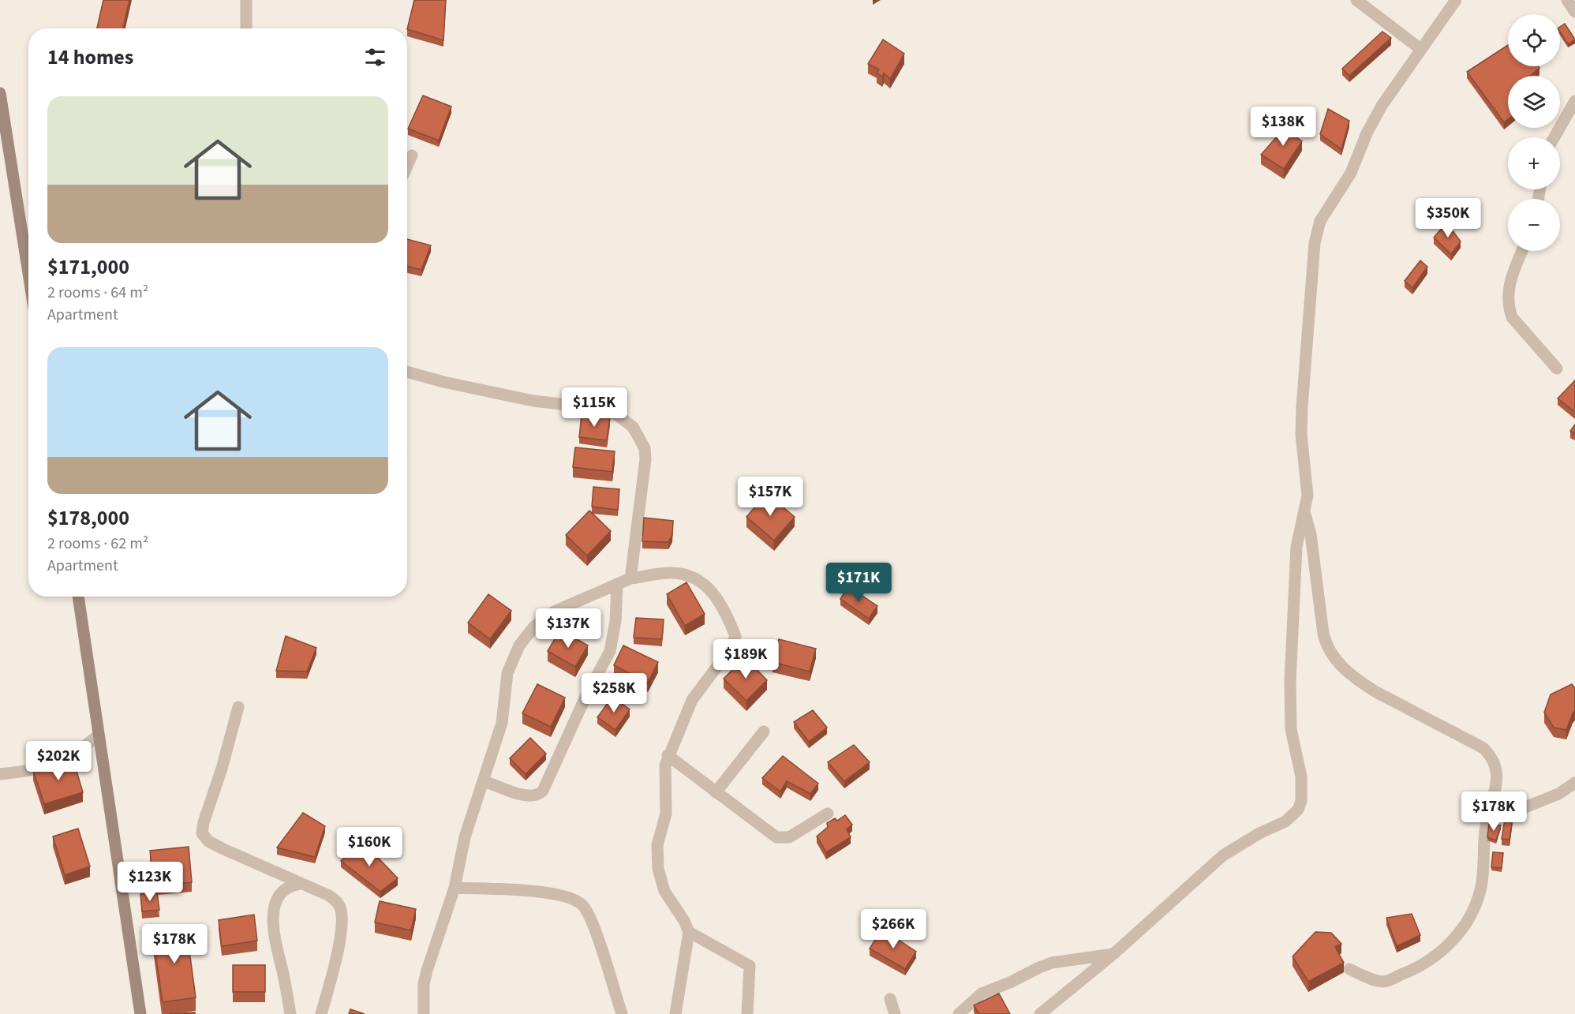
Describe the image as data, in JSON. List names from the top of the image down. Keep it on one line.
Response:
{"page":{"map_buttons":["+","−"],"heading":"14 homes","list":[{"name":"$171,000","note":"2 rooms · 64 m² · Apartment"},{"name":"$178,000","note":"2 rooms · 62 m² · Apartment"}],"price":["$138K","$350K","$115K","$157K","$171K","$137K","$189K","$258K","$202K","$178K","$160K","$123K","$266K","$178K"]}}
